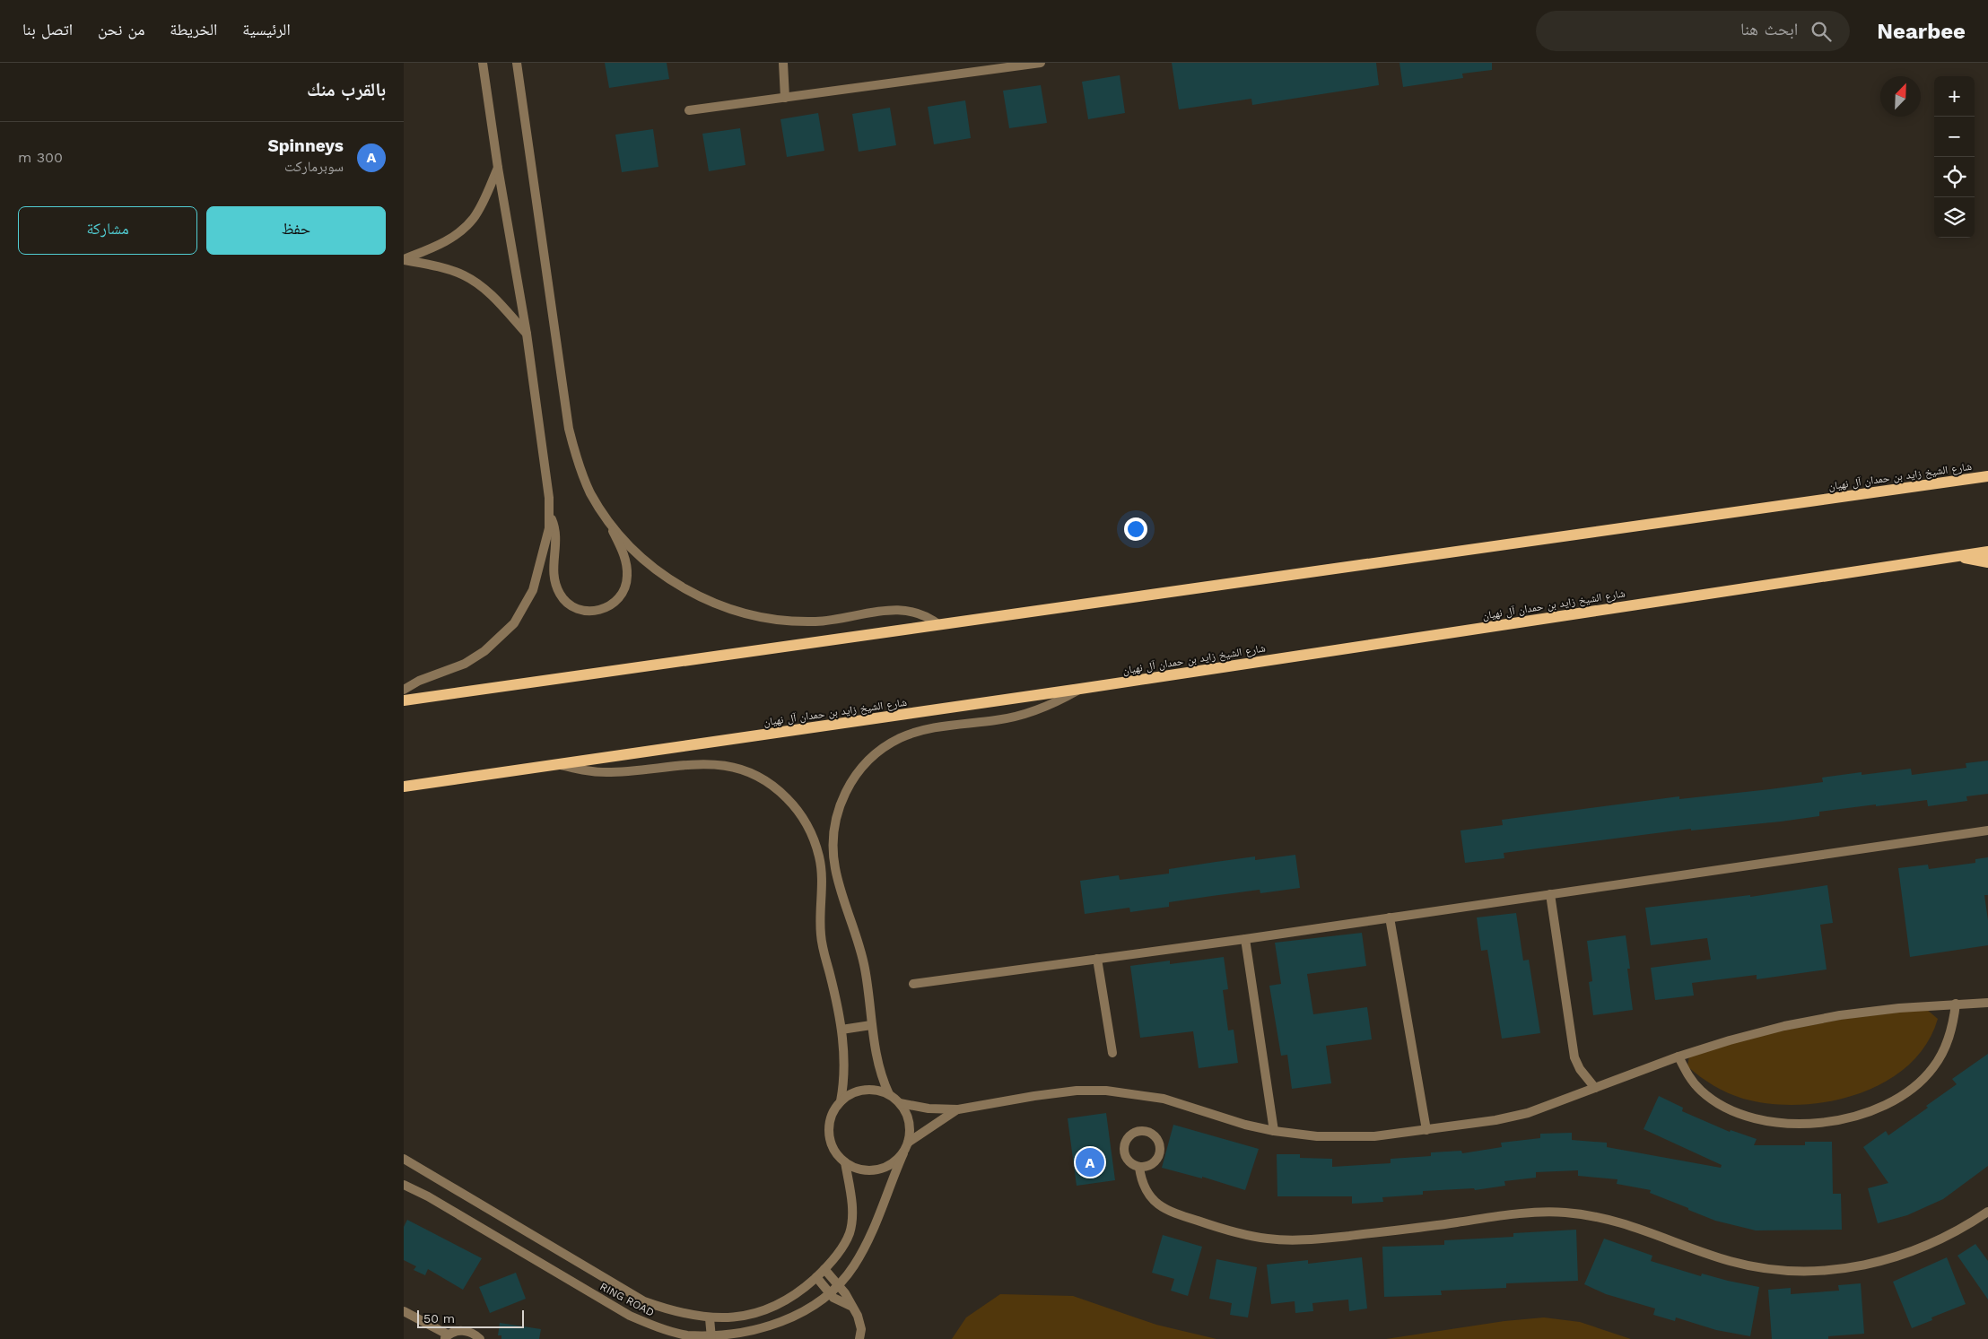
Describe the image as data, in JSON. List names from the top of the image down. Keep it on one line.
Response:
{"streets":{"main road":["شارع الشيخ زايد بن حمدان آل نهيان"],"street":["RING ROAD"]},"scale_bar":"50 m","north":"top right","page":{"header":"Nearbee","search":"ابحث هنا","nav":["الرئيسية","الخريطة","من نحن","اتصل بنا"],"heading":"بالقرب منك","map_buttons":["+","−"],"list":[{"mark":"A","name":"Spinneys","note":"سوبرماركت","value":"300 m"}],"buttons":["حفظ","مشاركة"],"pins":"A","scale":"50 m"}}
